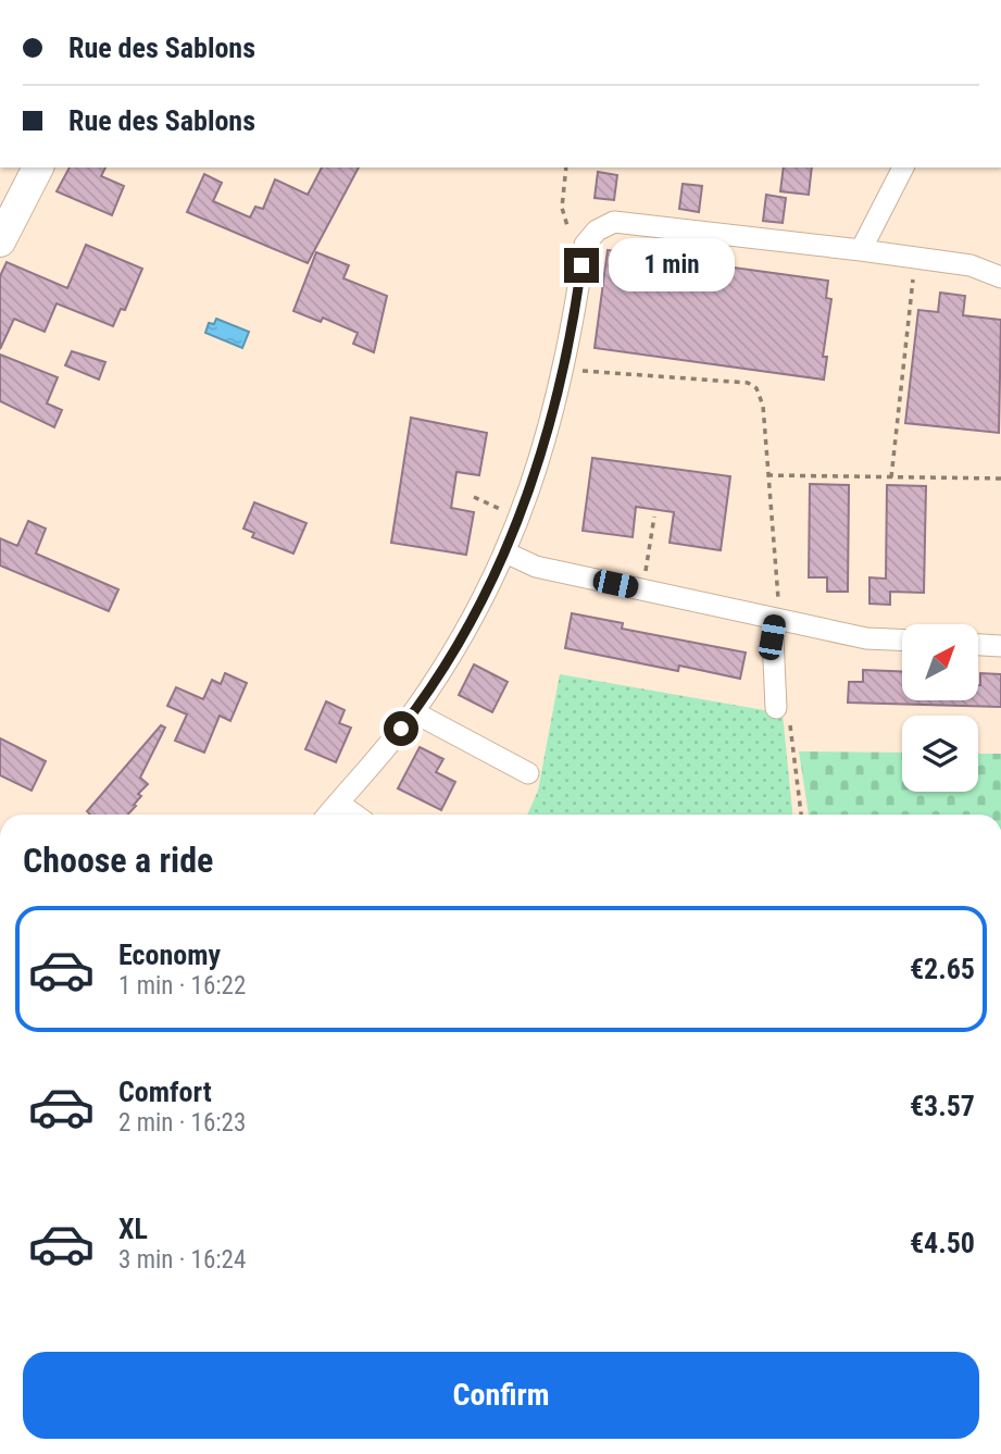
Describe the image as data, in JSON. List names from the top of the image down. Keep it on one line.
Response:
{"north":"top right","page":{"banner":["Rue des Sablons","Rue des Sablons"],"bubble":"1 min","heading":"Choose a ride","list":[{"name":"Economy","note":"1 min · 16:22","value":"€2.65"},{"name":"Comfort","note":"2 min · 16:23","value":"€3.57"},{"name":"XL","note":"3 min · 16:24","value":"€4.50"}],"buttons":"Confirm"}}
